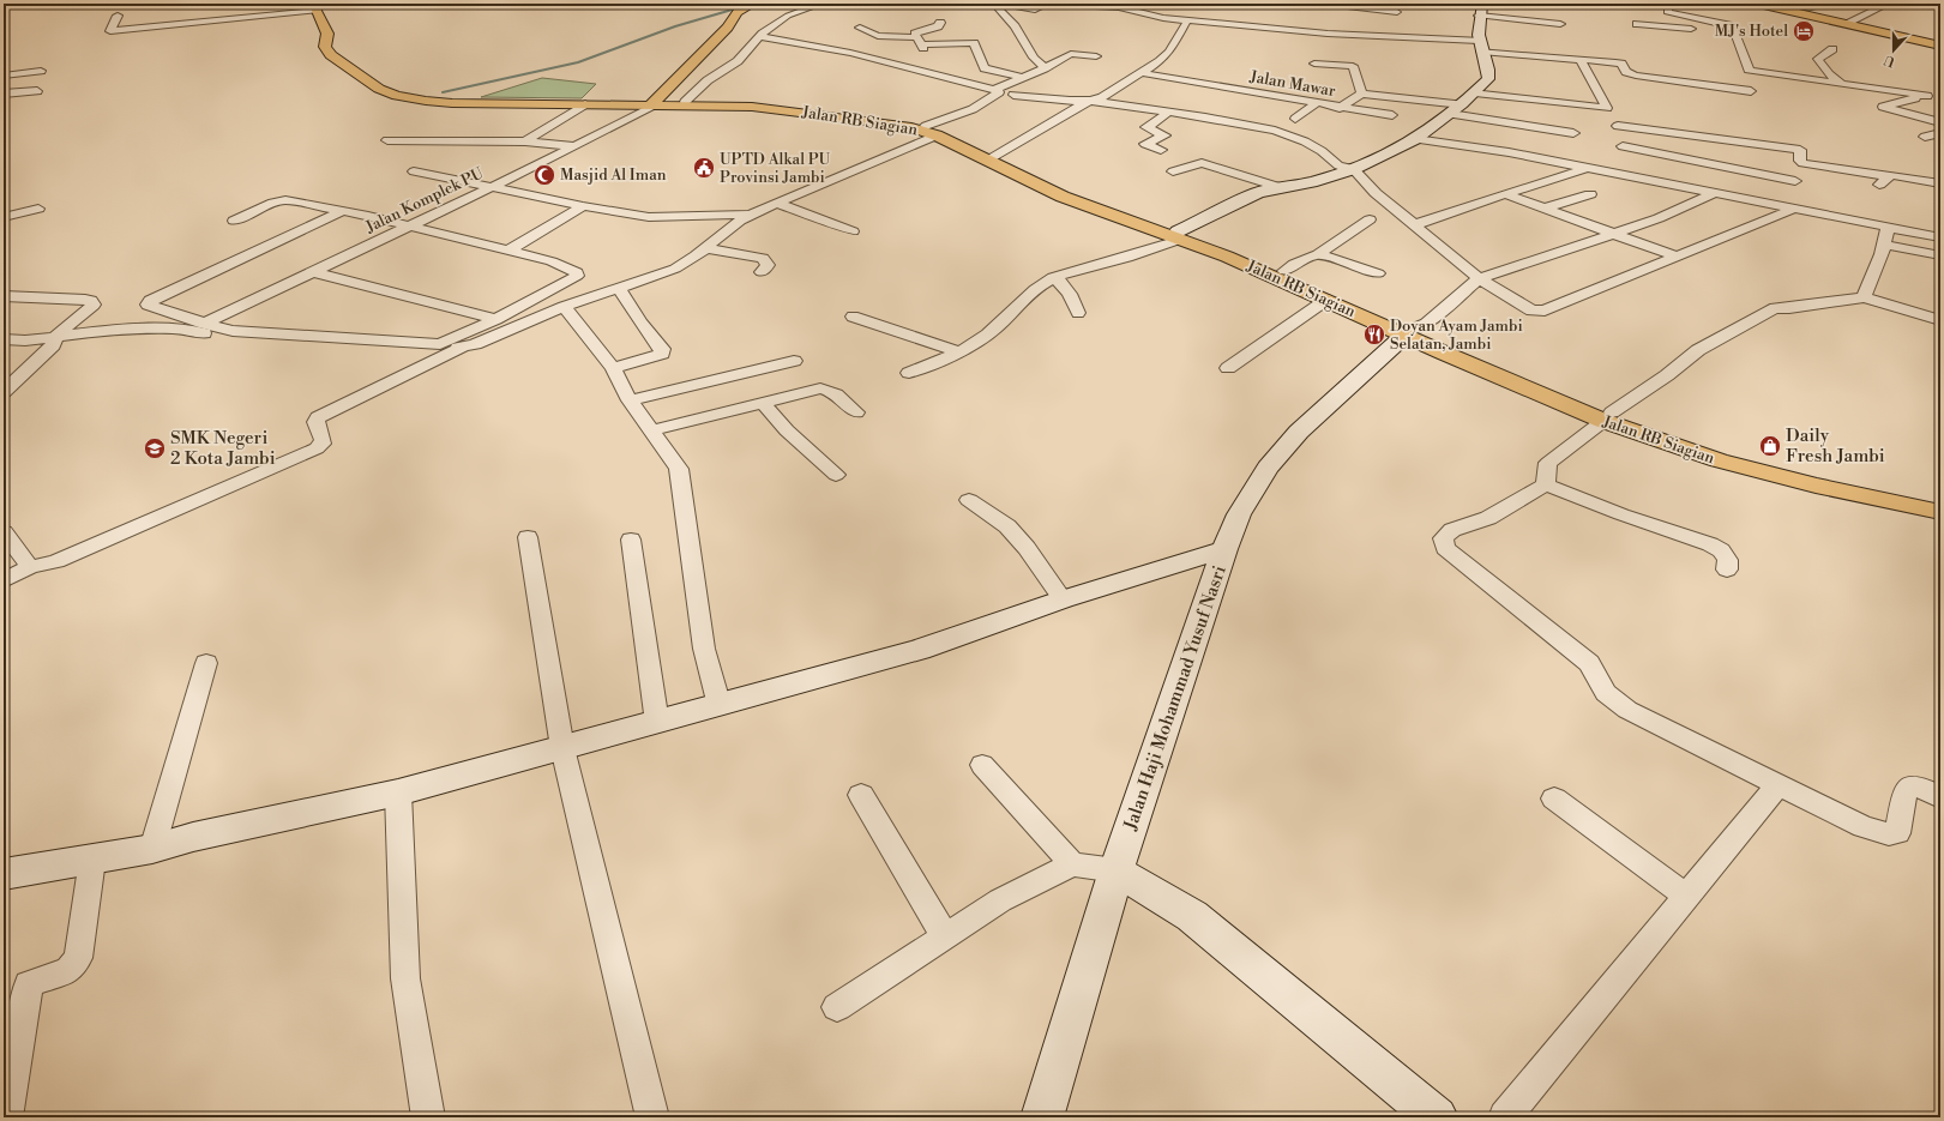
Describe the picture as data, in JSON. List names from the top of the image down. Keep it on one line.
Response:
{"streets":{"highway":["Jalan RB Siagian"],"street":["Jalan Mawar","Jalan Komplek PU","Jalan Haji Mohammad Yusuf Nasri"]},"crossings":[["Jalan RB Siagian","Jalan Haji Mohammad Yusuf Nasri"]],"places":{"hotel":["MJ's Hotel"],"public building":["UPTD Alkal PU Provinsi Jambi"],"mosque":["Masjid Al Iman"],"restaurant":["Doyan Ayam Jambi Selatan, Jambi"],"shop":["Daily Fresh Jambi"],"school or university":["SMK Negeri 2 Kota Jambi"]},"north":"bottom"}
